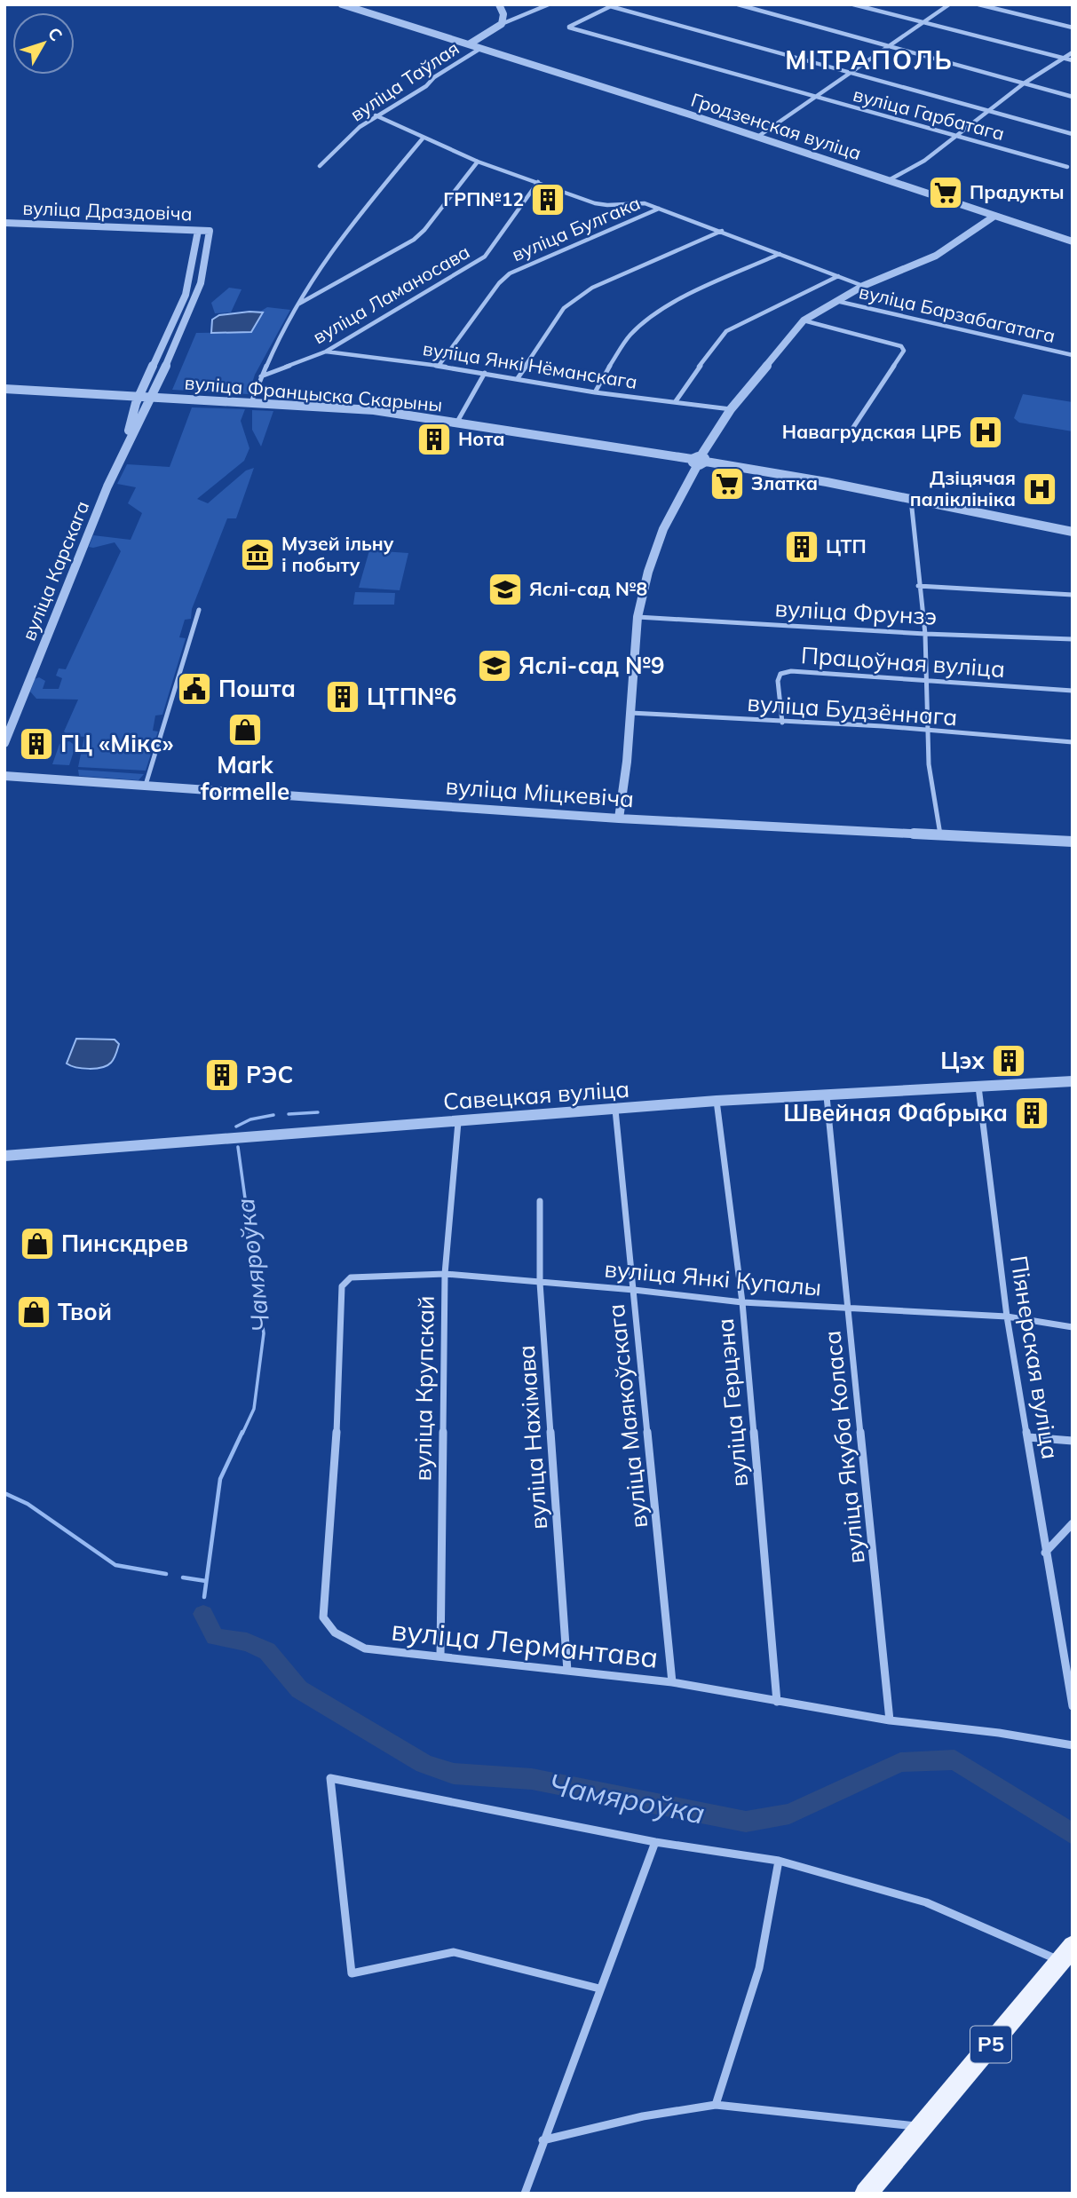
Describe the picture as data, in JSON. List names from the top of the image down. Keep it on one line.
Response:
{"streets":{"main road":["Р5"],"street":["вуліца Таўлая","вуліца Гарбатага","Гродзенская вуліца","вуліца Драздовіча","вуліца Булгака","вуліца Ламаносава","вуліца Барзабагатага","вуліца Янкі Нёманскага","вуліца Францыска Скарыны","вуліца Карскага","вуліца Фрунзэ","Працоўная вуліца","вуліца Будзённага","вуліца Міцкевіча","Савецкая вуліца","вуліца Янкі Купалы","Піянерская вуліца","вуліца Крупскай","вуліца Герцэна","вуліца Маякоўскага","вуліца Нахімава","вуліца Якуба Коласа","вуліца Лермантава"]},"crossings":[["вуліца Таўлая","Гродзенская вуліца"],["вуліца Драздовіча","вуліца Карскага"],["вуліца Булгака","вуліца Янкі Нёманскага"],["вуліца Ламаносава","вуліца Янкі Нёманскага"],["вуліца Францыска Скарыны","вуліца Карскага"],["Працоўная вуліца","вуліца Будзённага"],["Савецкая вуліца","Піянерская вуліца"],["Савецкая вуліца","вуліца Крупскай"],["Савецкая вуліца","вуліца Герцэна"],["Савецкая вуліца","вуліца Маякоўскага"],["Савецкая вуліца","вуліца Якуба Коласа"],["вуліца Янкі Купалы","Піянерская вуліца"],["вуліца Янкі Купалы","вуліца Крупскай"],["вуліца Янкі Купалы","вуліца Герцэна"],["вуліца Янкі Купалы","вуліца Маякоўскага"],["вуліца Янкі Купалы","вуліца Нахімава"],["вуліца Янкі Купалы","вуліца Якуба Коласа"],["вуліца Янкі Купалы","вуліца Лермантава"],["вуліца Крупскай","вуліца Лермантава"],["вуліца Герцэна","вуліца Лермантава"],["вуліца Маякоўскага","вуліца Лермантава"],["вуліца Нахімава","вуліца Лермантава"],["вуліца Якуба Коласа","вуліца Лермантава"]],"districts":["МІТРАПОЛЬ"],"water":["Чамяроўка"],"places":{"supermarket":["Прадукты","Златка"],"building":["ГРП№12","Нота","ЦТП","ЦТП№6","ГЦ «Мікс»","Цэх","РЭС","Швейная Фабрыка"],"hospital":["Навагрудская ЦРБ","Дзіцячая паліклініка"],"museum":["Музей ільну і побыту"],"school or university":["Яслі-сад №8","Яслі-сад №9"],"public building":["Пошта"],"shop":["Mark formelle","Пинскдрев","Твой"]},"north":"top right"}
